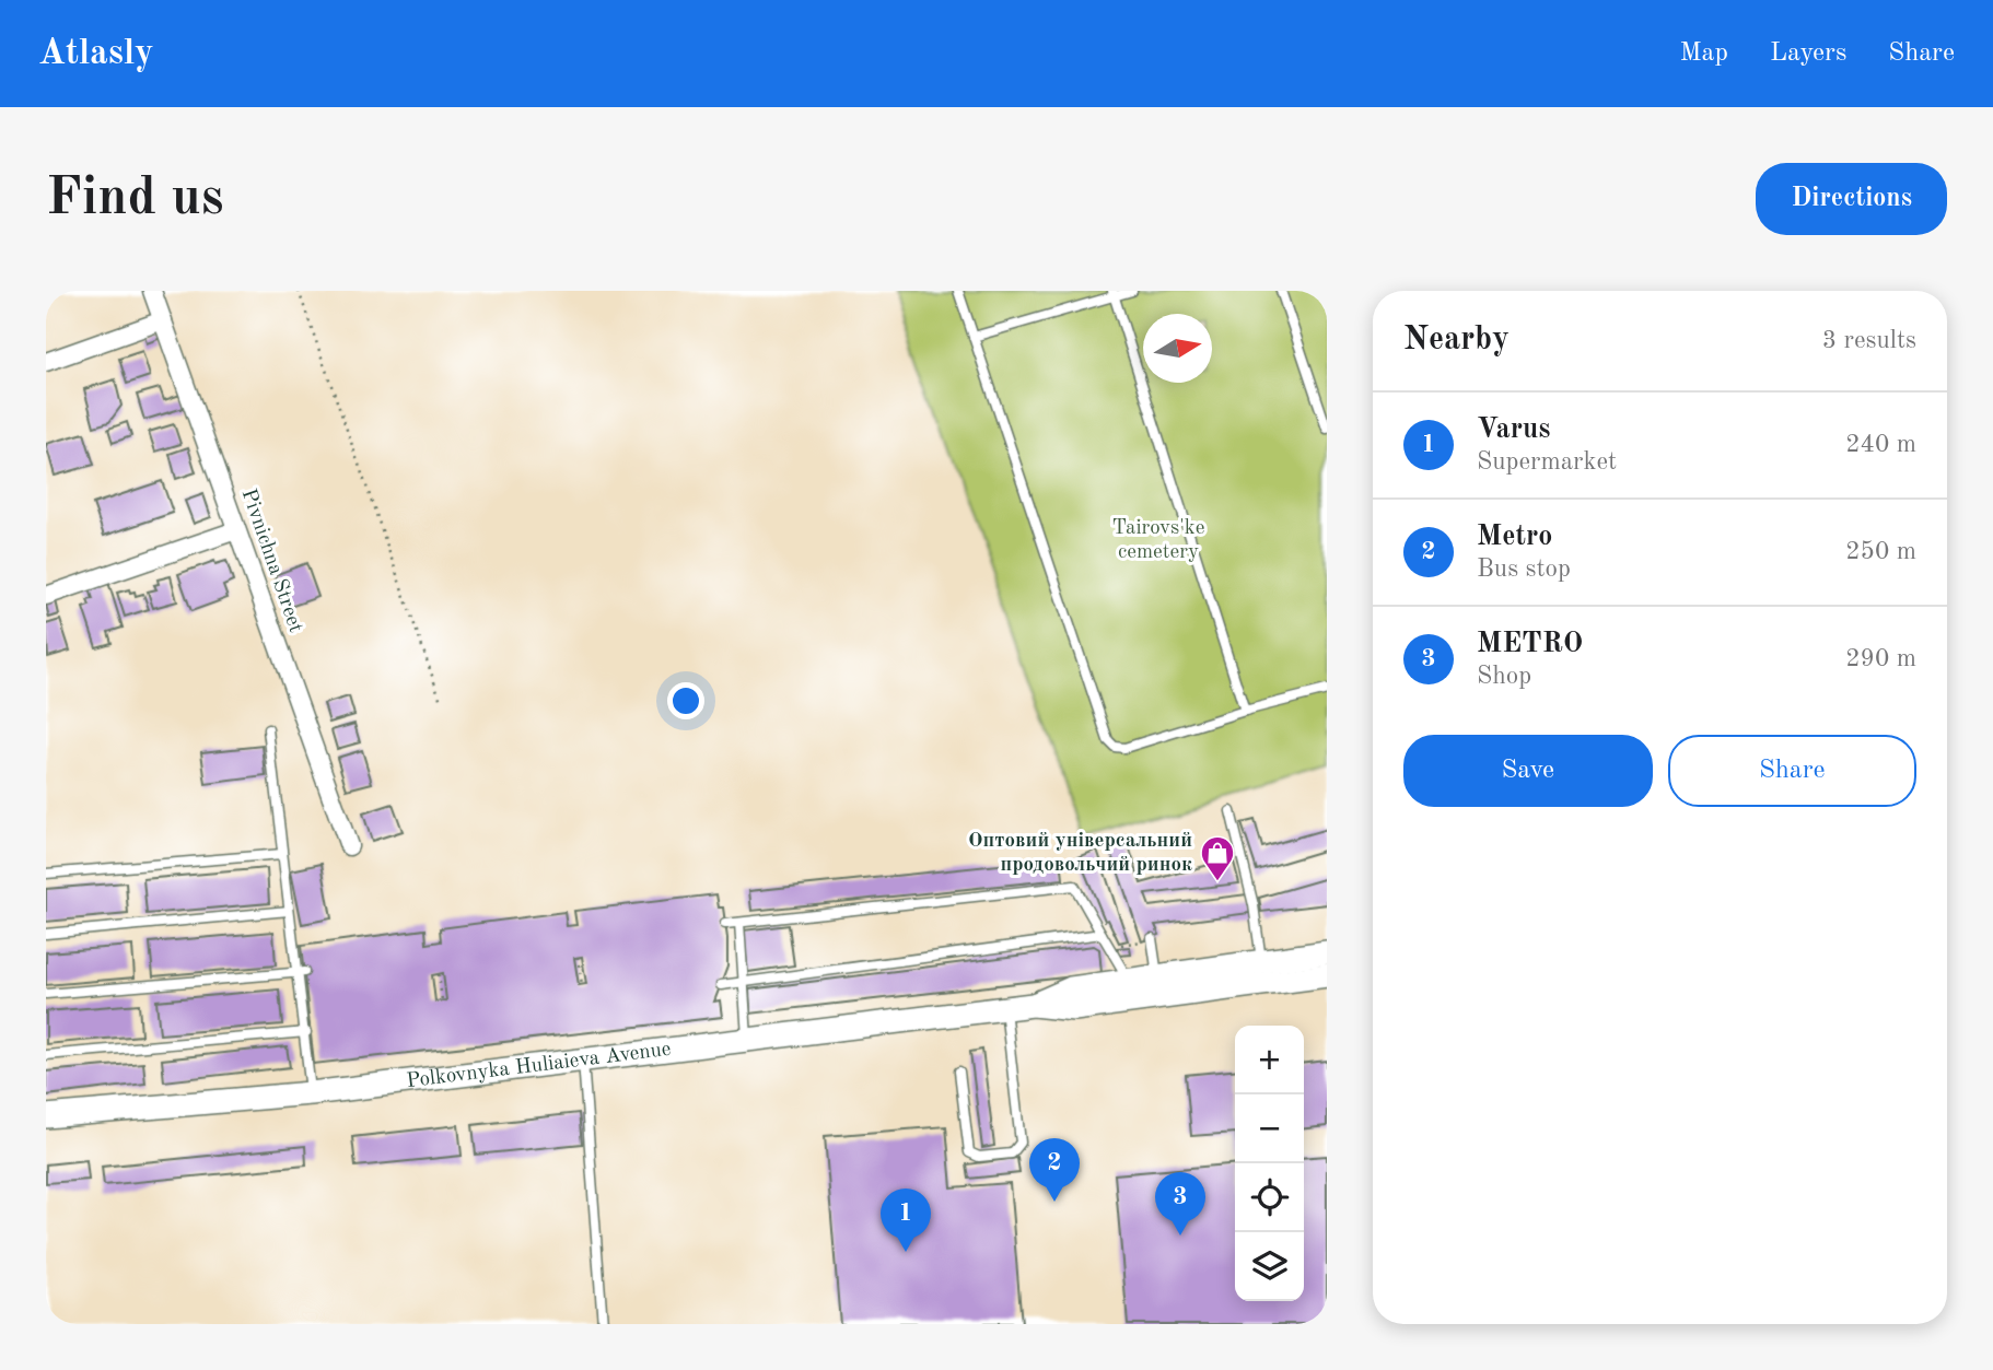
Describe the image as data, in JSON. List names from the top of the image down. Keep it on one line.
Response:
{"streets":{"main road":["Polkovnyka Huliaieva Avenue"],"street":["Pivnichna Street"]},"parks":["Tairovs'ke cemetery"],"places":{"shop":["Оптовий універсальний продовольчий ринок"]},"north":"right","page":{"header":"Atlasly","nav":["Map","Layers","Share"],"buttons":["Directions",["Save","Share"]],"title":"Find us","heading":["Nearby","3 results"],"list":[{"mark":"1","name":"Varus","note":"Supermarket","value":"240 m"},{"mark":"2","name":"Metro","note":"Bus stop","value":"250 m"},{"mark":"3","name":"METRO","note":"Shop","value":"290 m"}],"map_buttons":["+","−"],"pins":["2","3","1"]}}
